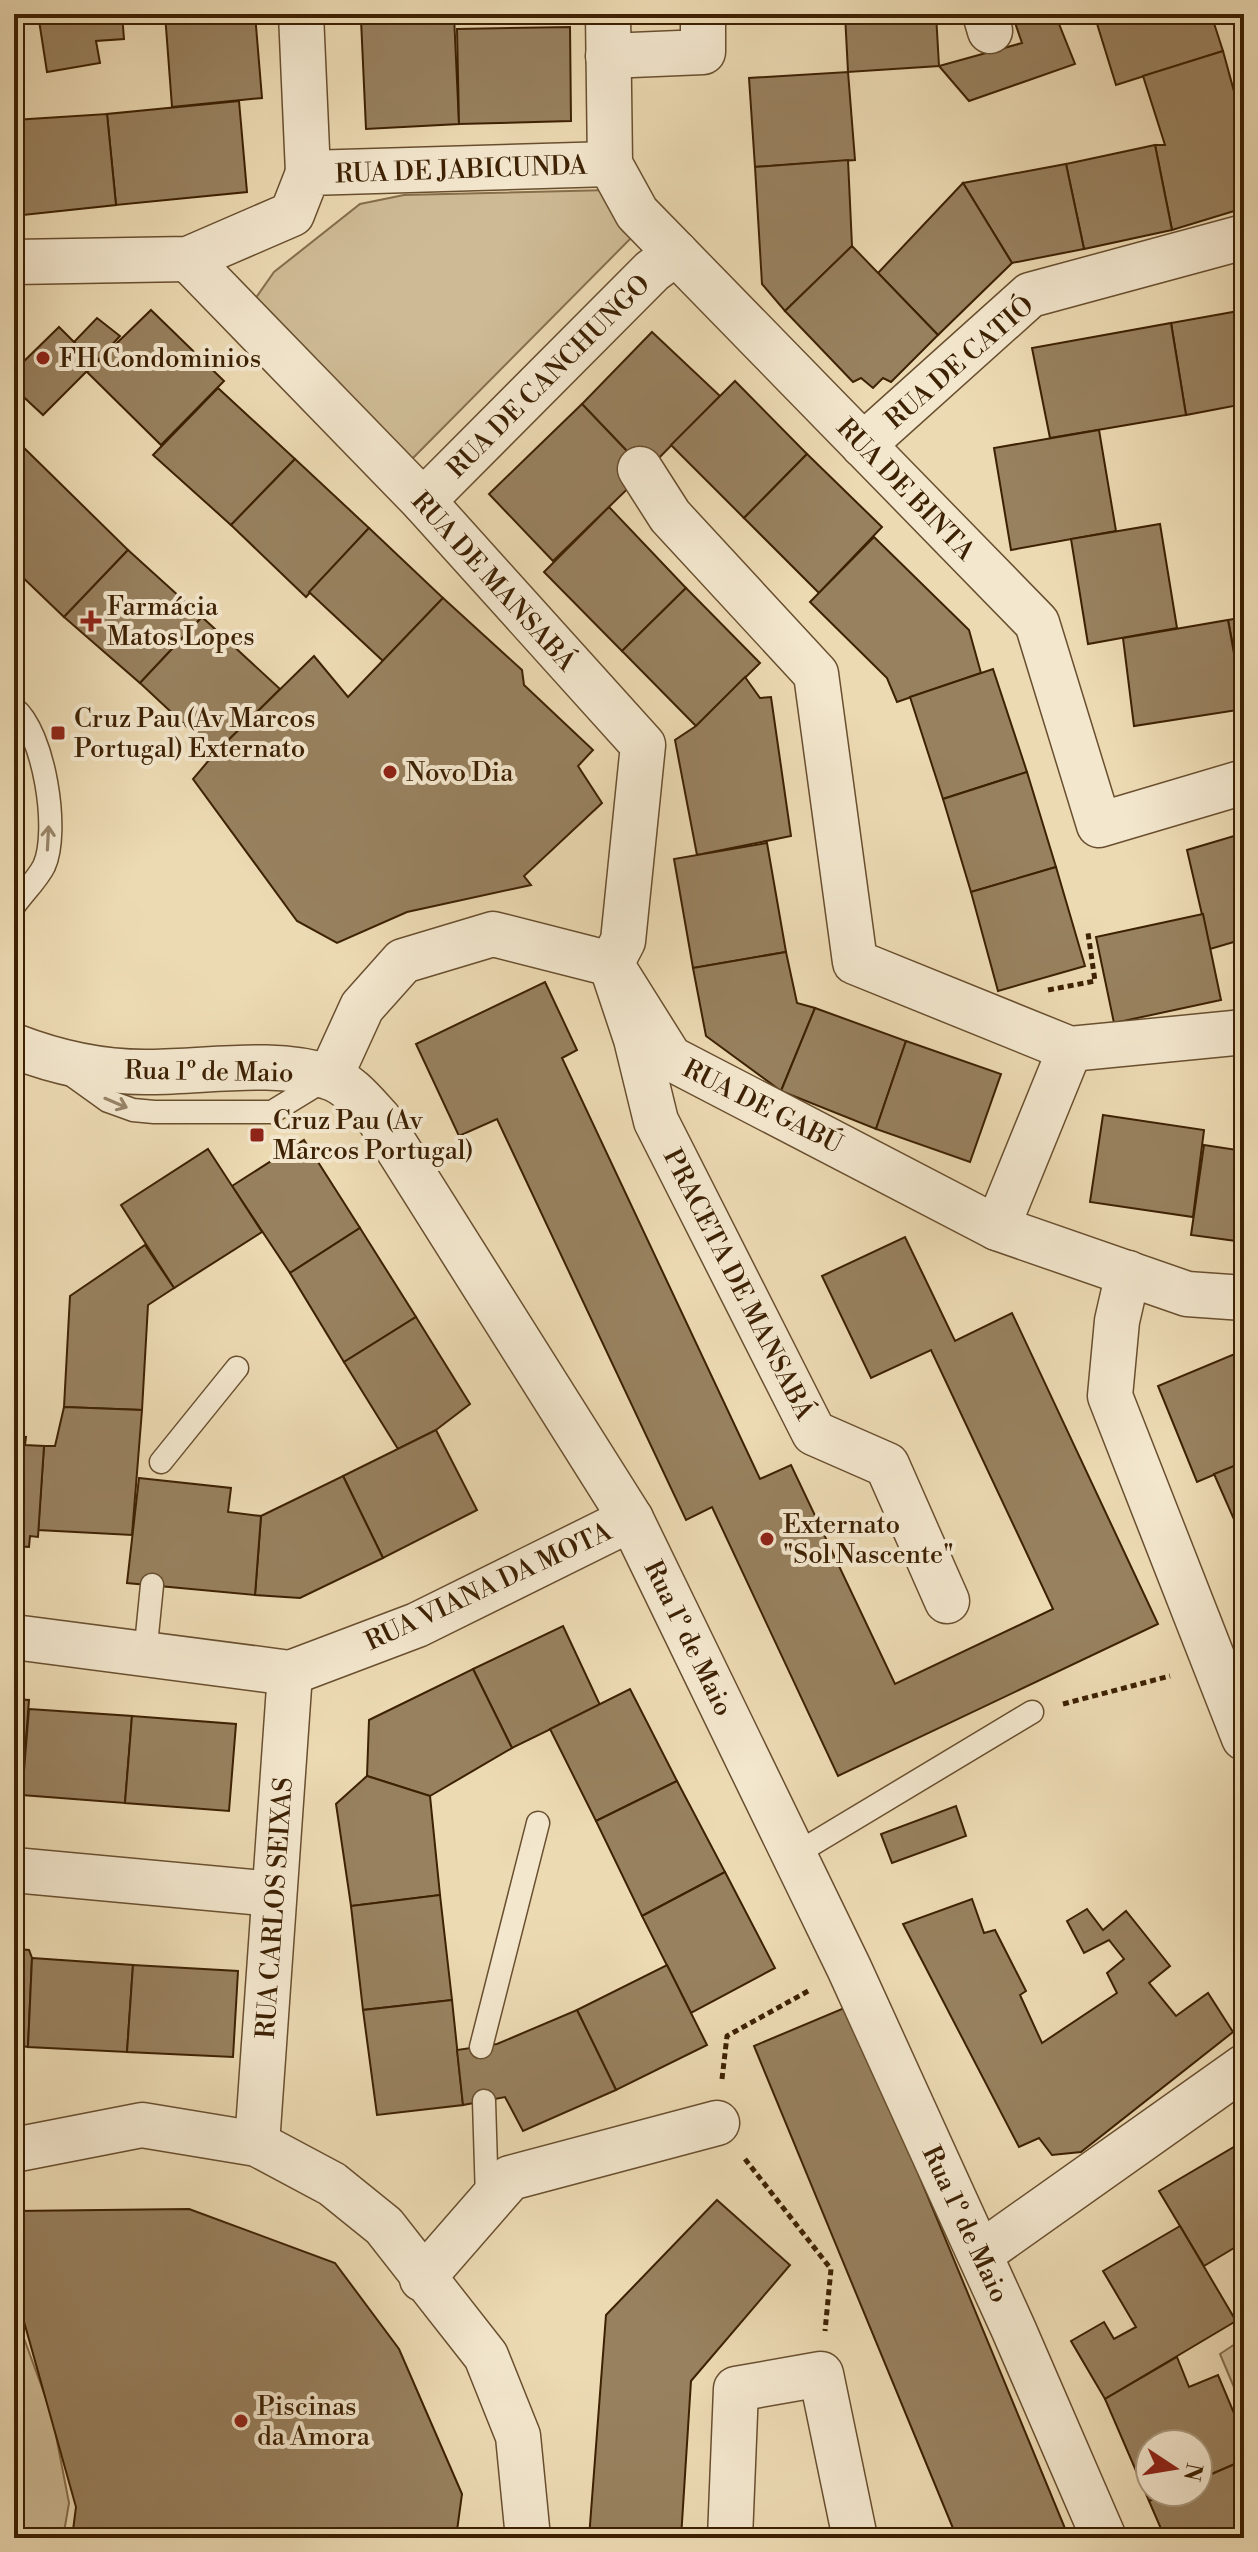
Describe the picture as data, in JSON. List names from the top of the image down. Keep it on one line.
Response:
{"streets":{"street":["RUA DE JABICUNDA","RUA DE CATIÓ","RUA DE CANCHUNGO","RUA DE BINTA","RUA DE MANSABÁ","Rua 1º de Maio","RUA DE GABÚ","PRACETA DE MANSABÁ","RUA VIANA DA MOTA","RUA CARLOS SEIXAS"]},"crossings":[["RUA DE JABICUNDA","RUA DE BINTA"],["RUA DE JABICUNDA","RUA DE MANSABÁ"],["RUA DE CATIÓ","RUA DE BINTA"],["RUA DE CANCHUNGO","RUA DE BINTA"],["RUA DE CANCHUNGO","RUA DE MANSABÁ"],["RUA DE MANSABÁ","RUA DE GABÚ"],["RUA DE MANSABÁ","PRACETA DE MANSABÁ"],["Rua 1º de Maio","RUA VIANA DA MOTA"],["RUA DE GABÚ","PRACETA DE MANSABÁ"],["RUA VIANA DA MOTA","RUA CARLOS SEIXAS"]],"places":{"other":["FH Condominios","Novo Dia","Externato \"Sol Nascente\"","Piscinas da Amora"],"health":["Farmácia Matos Lopes"],"transit":["Cruz Pau (Av Marcos Portugal) Externato","Cruz Pau (Av Marcos Portugal)"]},"north":"right"}
